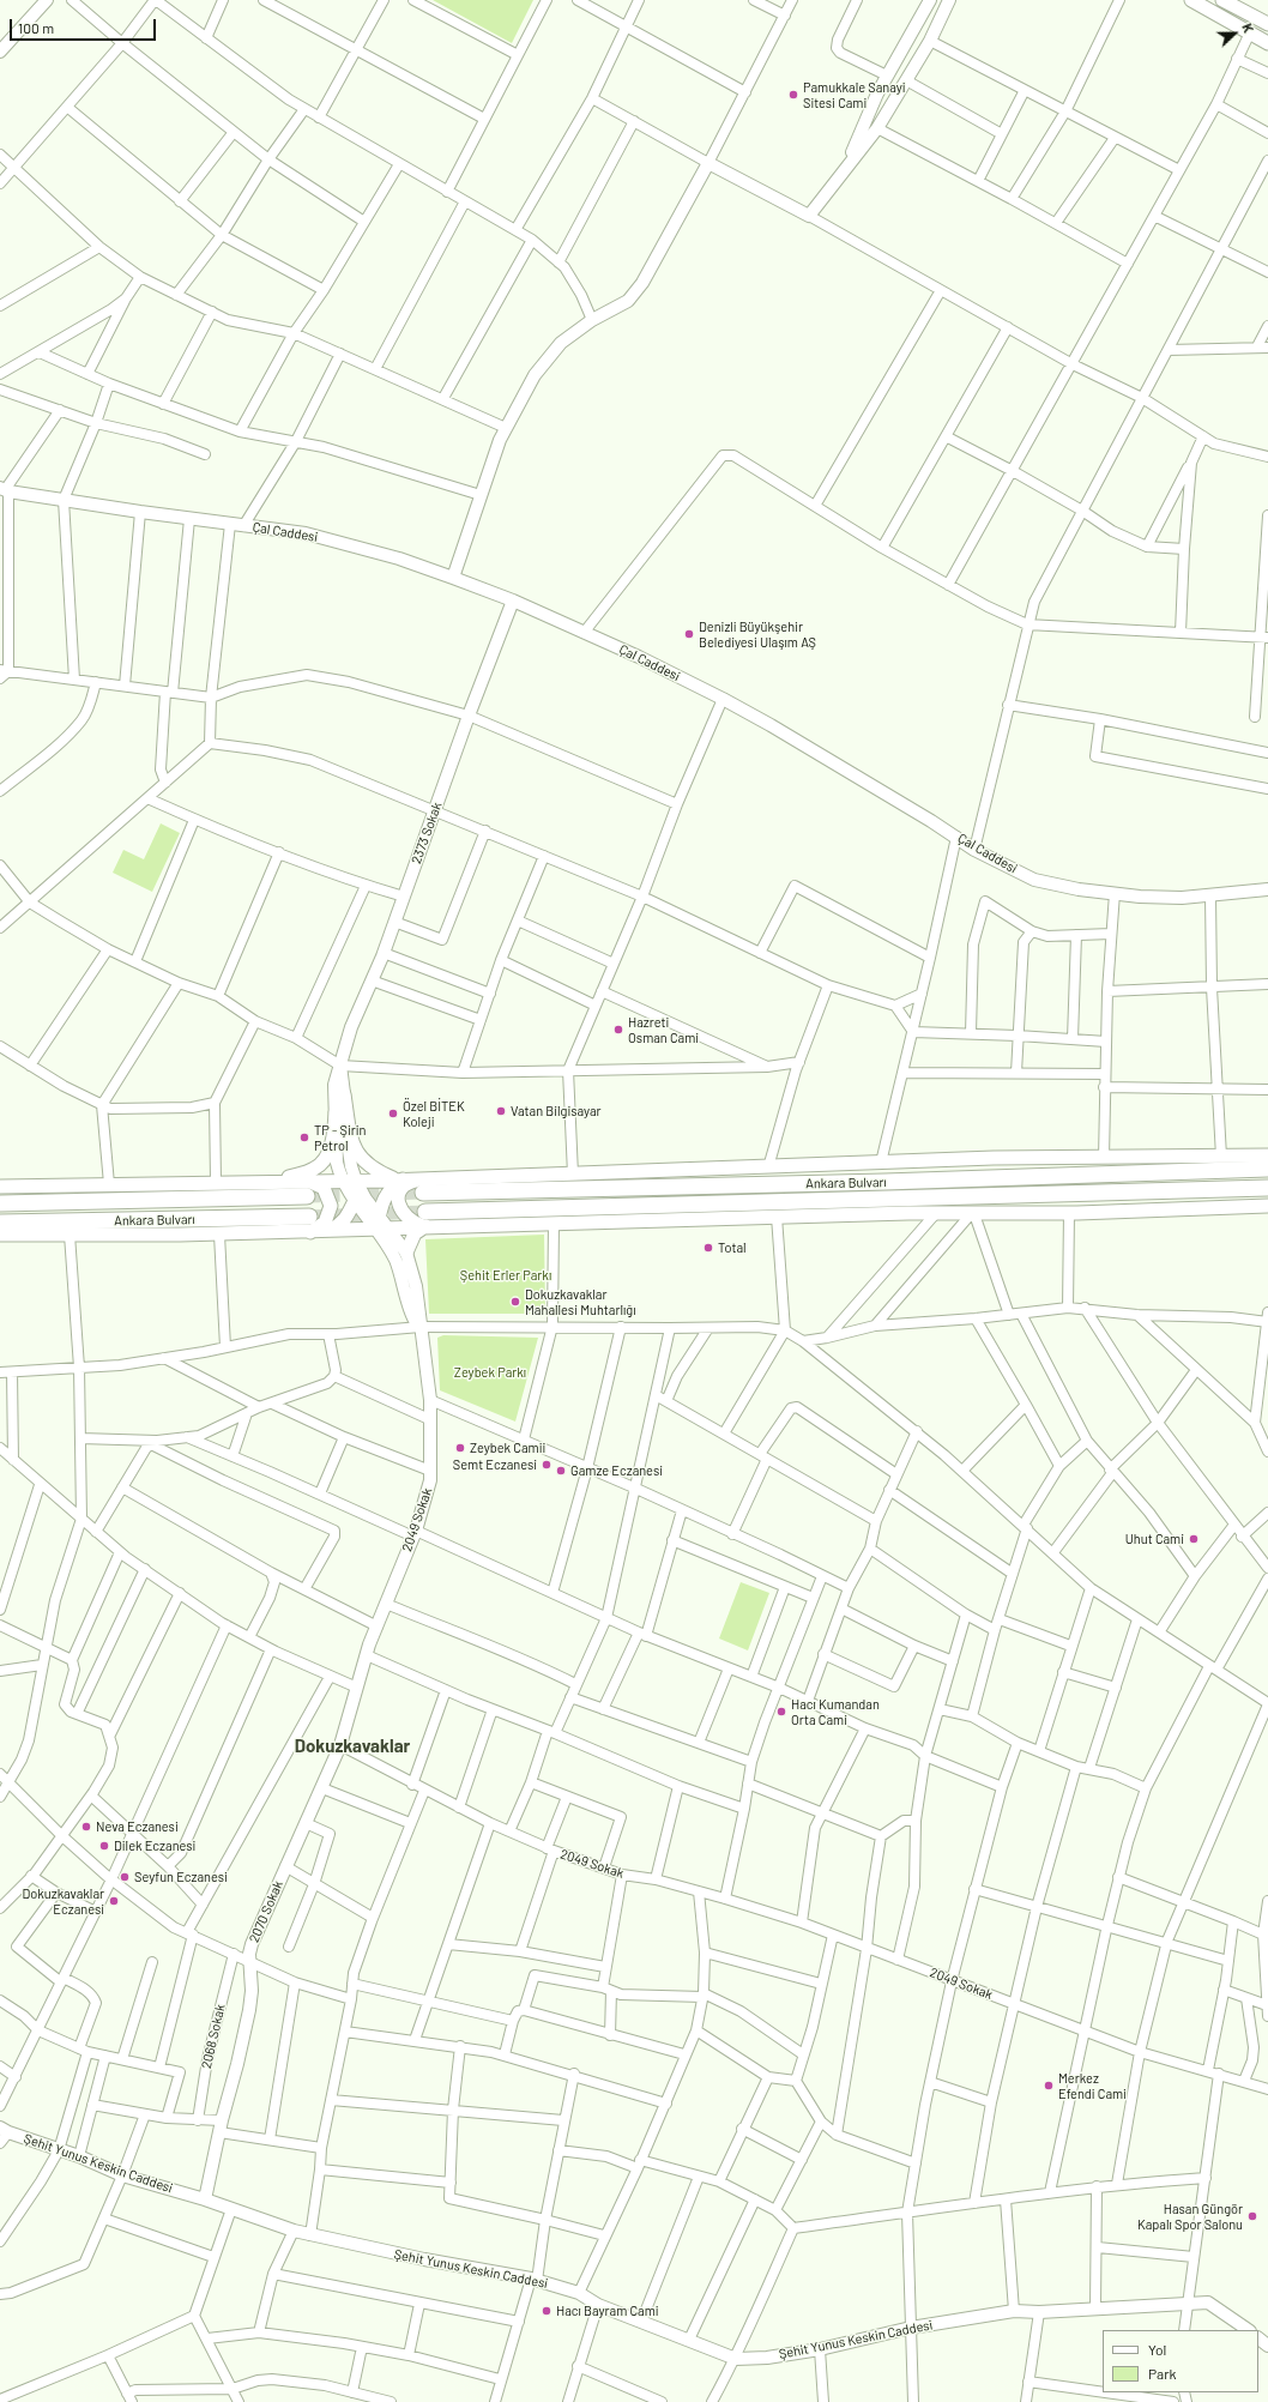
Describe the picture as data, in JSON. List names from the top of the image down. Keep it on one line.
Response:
{"streets":{"main road":["Ankara Bulvarı"],"street":["Çal Caddesi","2373 Sokak","2049 Sokak","2070 Sokak","2068 Sokak","Şehit Yunus Keskin Caddesi"]},"crossings":[["Çal Caddesi","2373 Sokak"],["2373 Sokak","2049 Sokak"],["2049 Sokak","2070 Sokak"],["2070 Sokak","Şehit Yunus Keskin Caddesi"]],"districts":["Dokuzkavaklar"],"parks":["Şehit Erler Parkı","Zeybek Parkı"],"places":["Pamukkale Sanayi Sitesi Cami","Denizli Büyükşehir Belediyesi Ulaşım AŞ","Hazreti Osman Cami","Vatan Bilgisayar","Özel BİTEK Koleji","TP - Şirin Petrol","Total","Dokuzkavaklar Mahallesi Muhtarlığı","Zeybek Camii","Semt Eczanesi","Gamze Eczanesi","Uhut Cami","Hacı Kumandan Orta Cami","Neva Eczanesi","Dilek Eczanesi","Seyfun Eczanesi","Dokuzkavaklar Eczanesi","Merkez Efendi Cami","Hasan Güngör Kapalı Spor Salonu","Hacı Bayram Cami"],"legend":["Yol","Park"],"scale_bar":"100 m","north":"right"}
